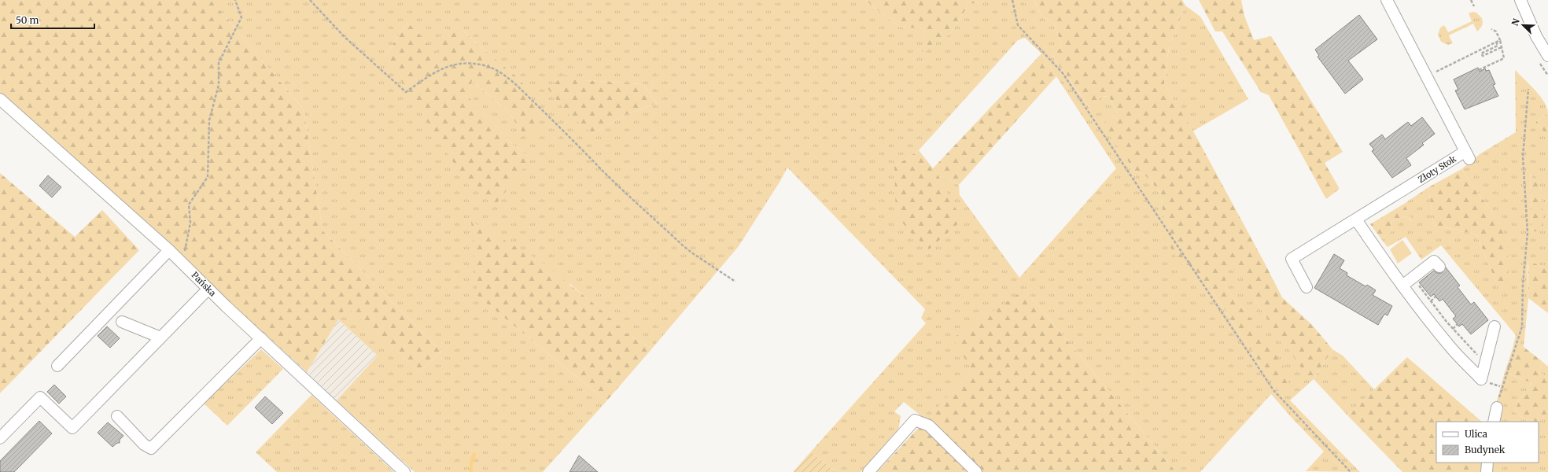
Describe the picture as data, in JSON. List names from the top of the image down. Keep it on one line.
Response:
{"streets":{"street":["Złoty Stok","Pańska"]},"legend":["Ulica","Budynek"],"scale_bar":"50 m","north":"top left"}
